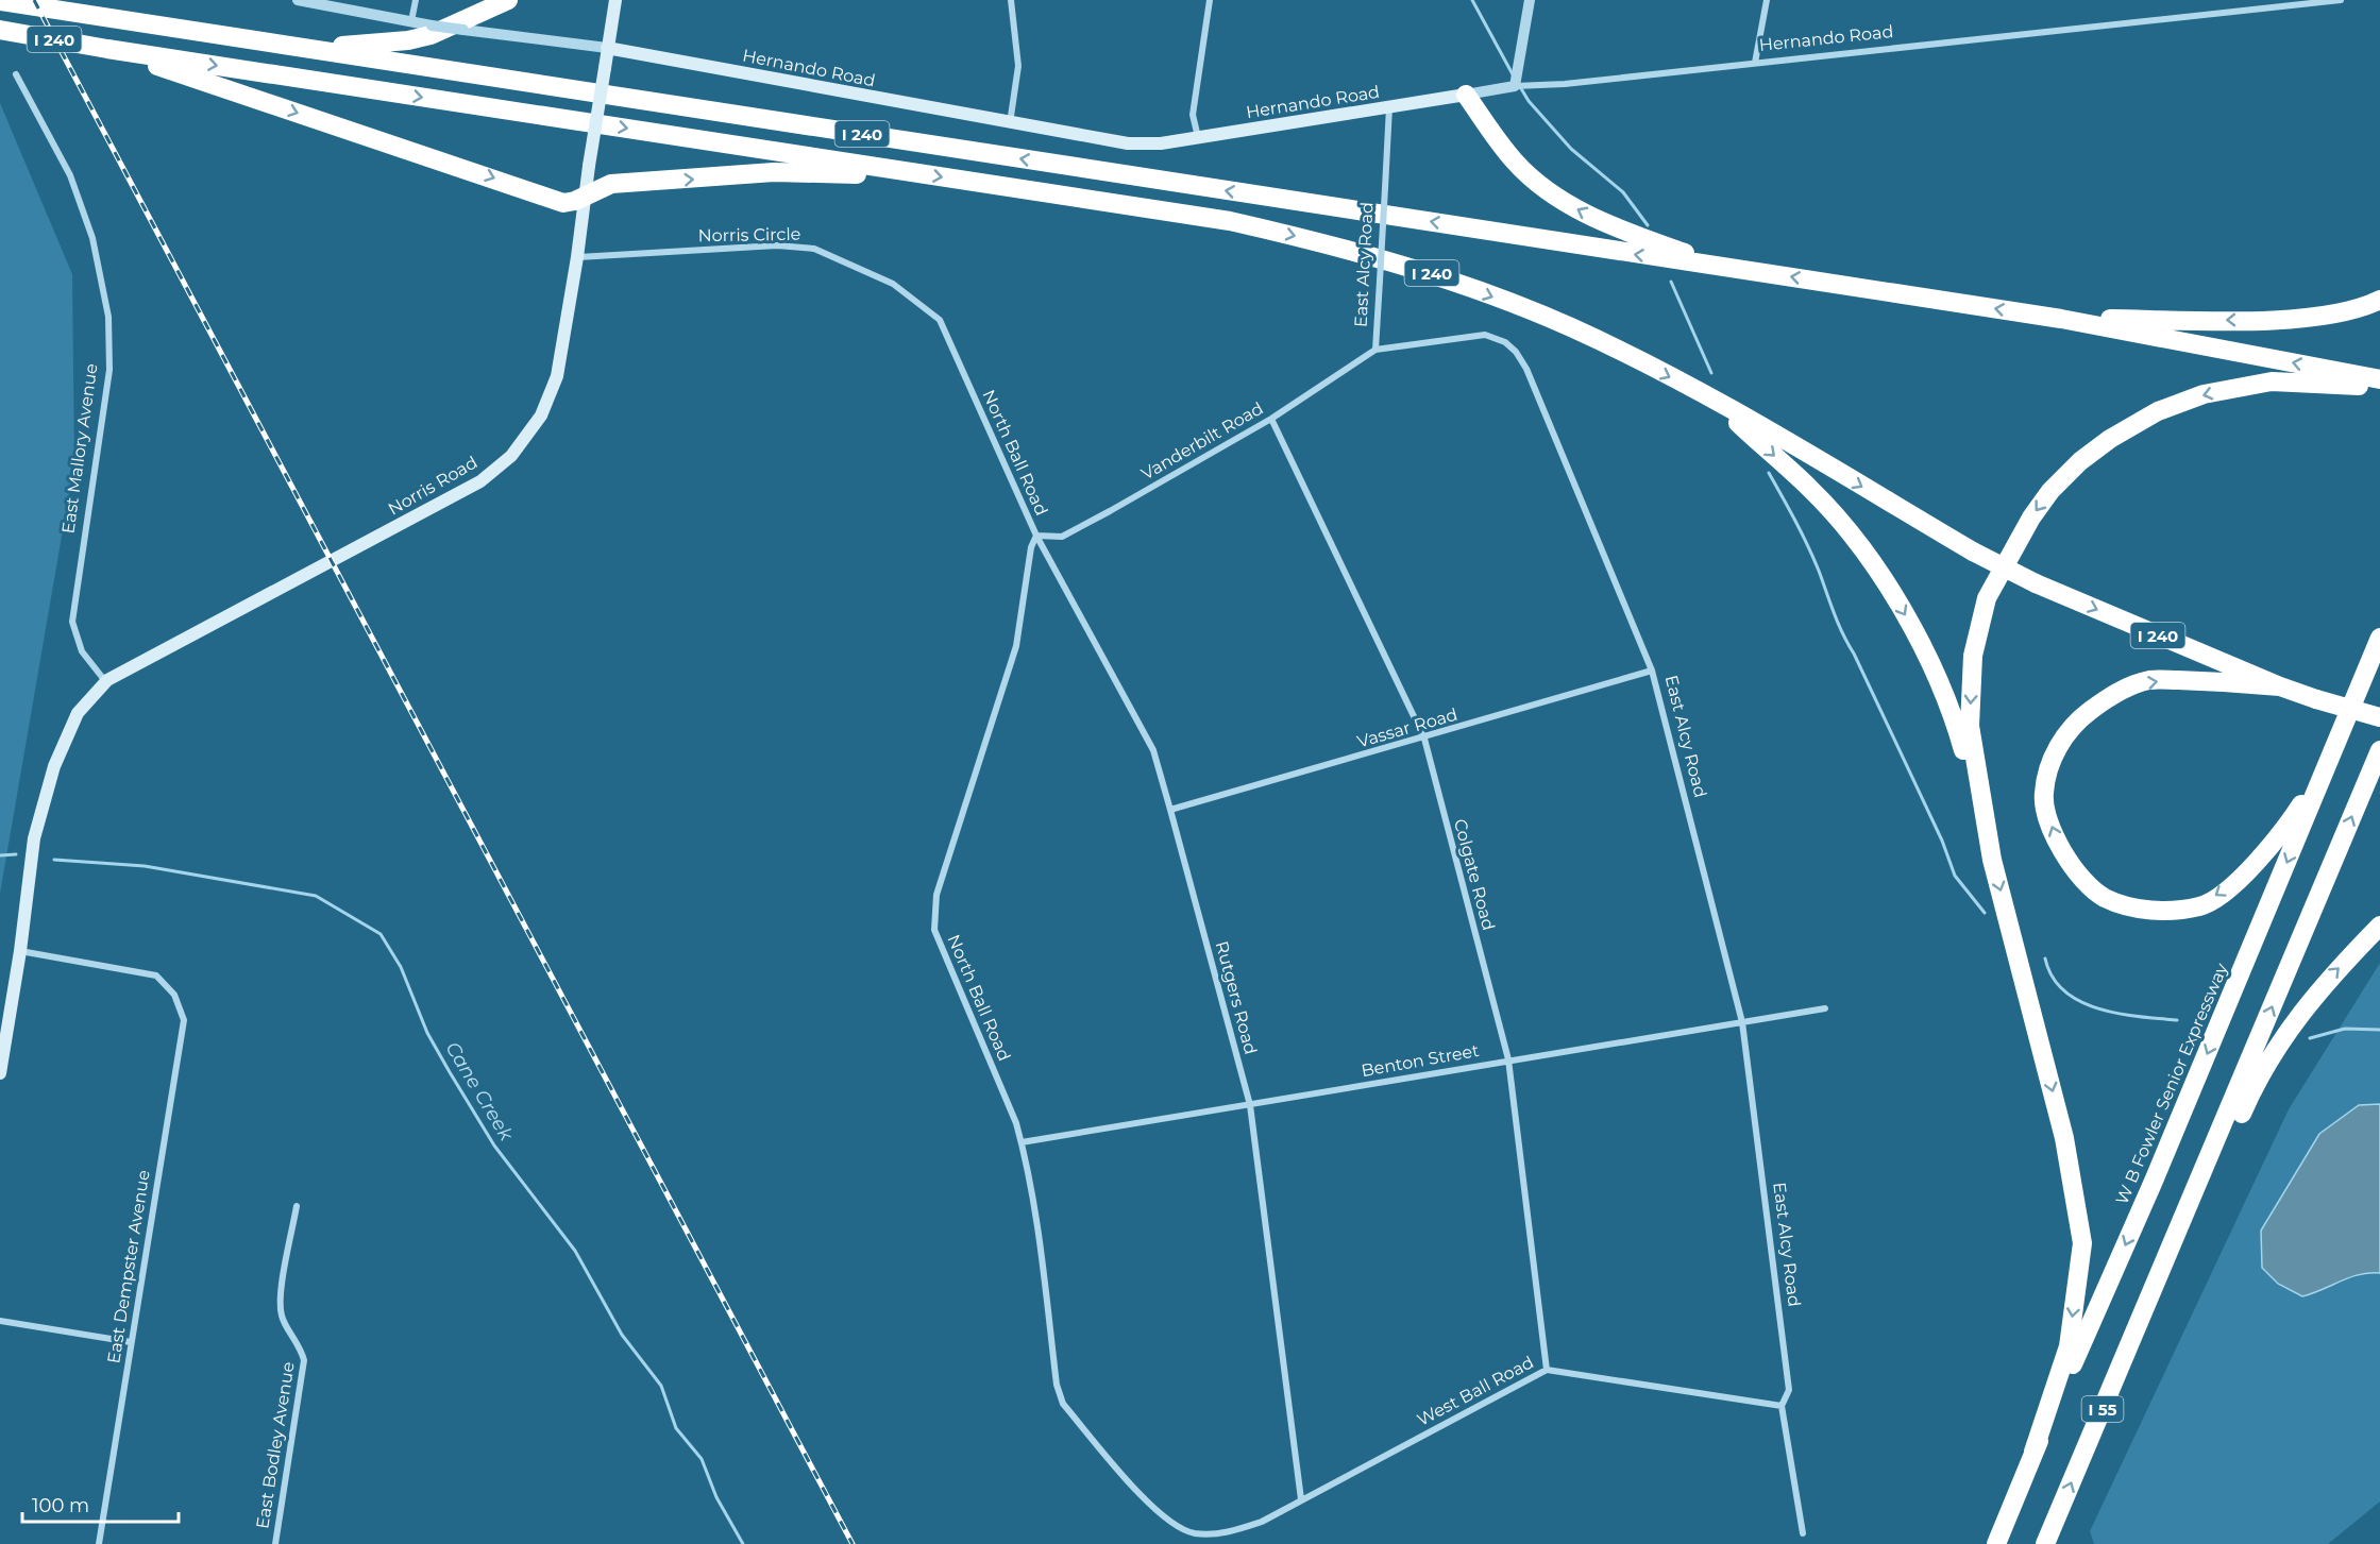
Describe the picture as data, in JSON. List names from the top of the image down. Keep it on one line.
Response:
{"streets":{"highway":["I 240","W B Fowler Senior Expressway","I 55"],"main road":["Hernando Road","Norris Road"],"street":["Norris Circle","East Alcy Road","Vanderbilt Road","East Mallory Avenue","North Ball Road","Vassar Road","Colgate Road","Rutgers Road","Benton Street","East Dempster Avenue","West Ball Road","East Bodley Avenue"]},"crossings":[["Hernando Road","East Alcy Road"],["Hernando Road","Norris Road"],["Norris Circle","North Ball Road"],["Norris Circle","Norris Road"],["East Alcy Road","Vanderbilt Road"],["East Alcy Road","Vassar Road"],["East Alcy Road","Benton Street"],["East Alcy Road","West Ball Road"],["Vanderbilt Road","North Ball Road"],["Vanderbilt Road","Colgate Road"],["Vanderbilt Road","Rutgers Road"],["East Mallory Avenue","Norris Road"],["North Ball Road","Rutgers Road"],["North Ball Road","Benton Street"],["North Ball Road","West Ball Road"],["Norris Road","East Dempster Avenue"],["Vassar Road","Colgate Road"],["Vassar Road","Rutgers Road"],["Colgate Road","Benton Street"],["Colgate Road","West Ball Road"],["Rutgers Road","Benton Street"],["Rutgers Road","West Ball Road"]],"water":["Cane Creek"],"scale_bar":"100 m"}
